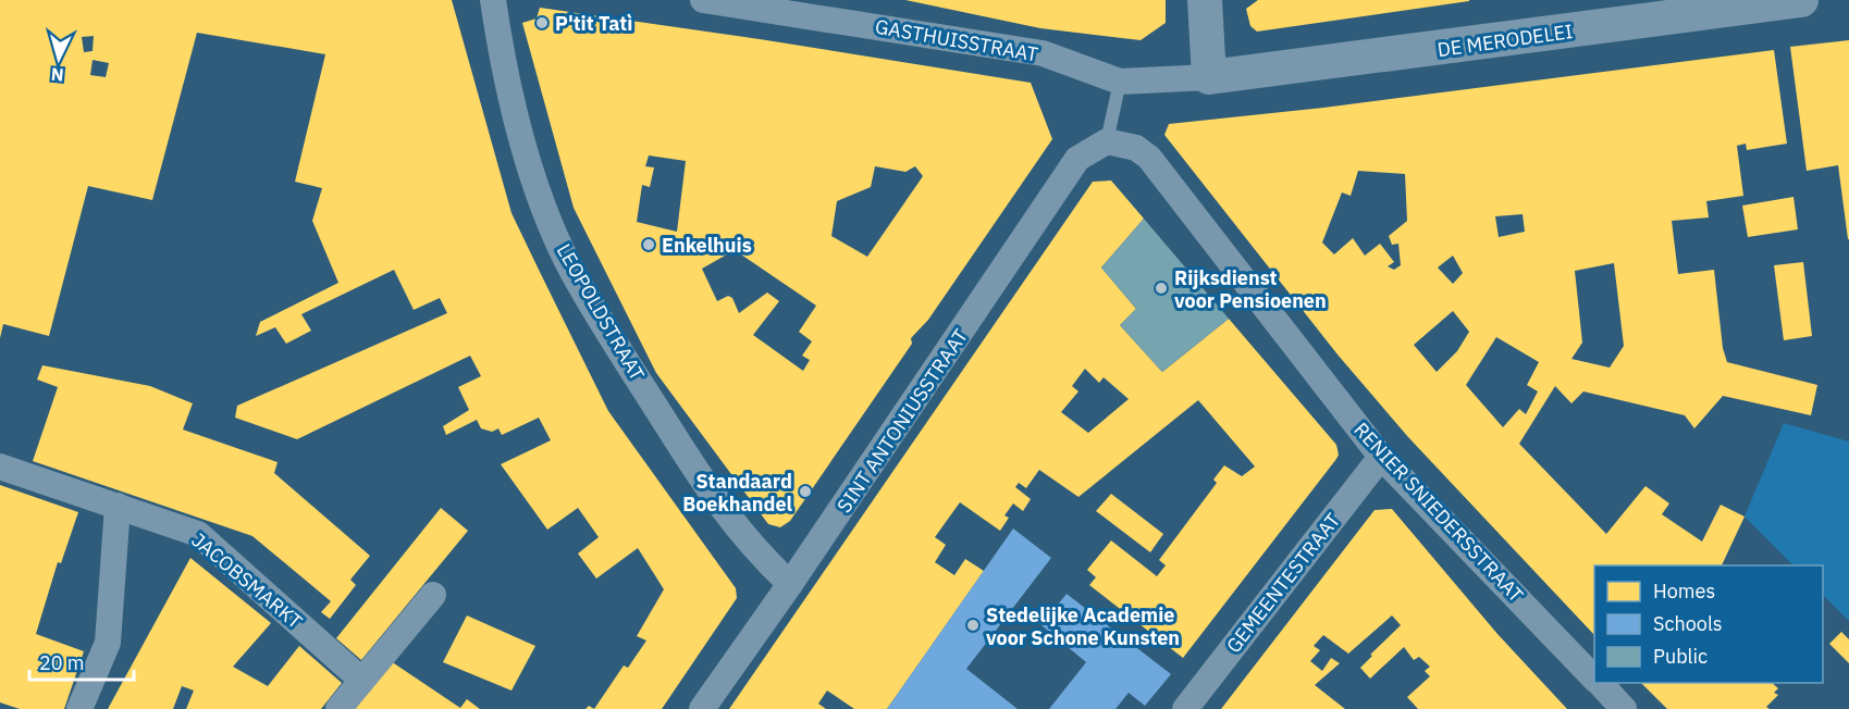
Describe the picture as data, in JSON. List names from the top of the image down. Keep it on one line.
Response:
{"streets":{"street":["GASTHUISSTRAAT","DE MERODELEI","LEOPOLDSTRAAT","SINT ANTONIUSSTRAAT","RENIER SNIEDERSSTRAAT","JACOBSMARKT","GEMEENTESTRAAT"]},"crossings":[["GASTHUISSTRAAT","DE MERODELEI"],["LEOPOLDSTRAAT","SINT ANTONIUSSTRAAT"],["SINT ANTONIUSSTRAAT","RENIER SNIEDERSSTRAAT"],["RENIER SNIEDERSSTRAAT","GEMEENTESTRAAT"]],"places":["P'tit Tatì","Enkelhuis","Rijksdienst voor Pensioenen","Standaard Boekhandel","Stedelijke Academie voor Schone Kunsten"],"legend":["Homes","Schools","Public"],"scale_bar":"20 m","north":"bottom"}
